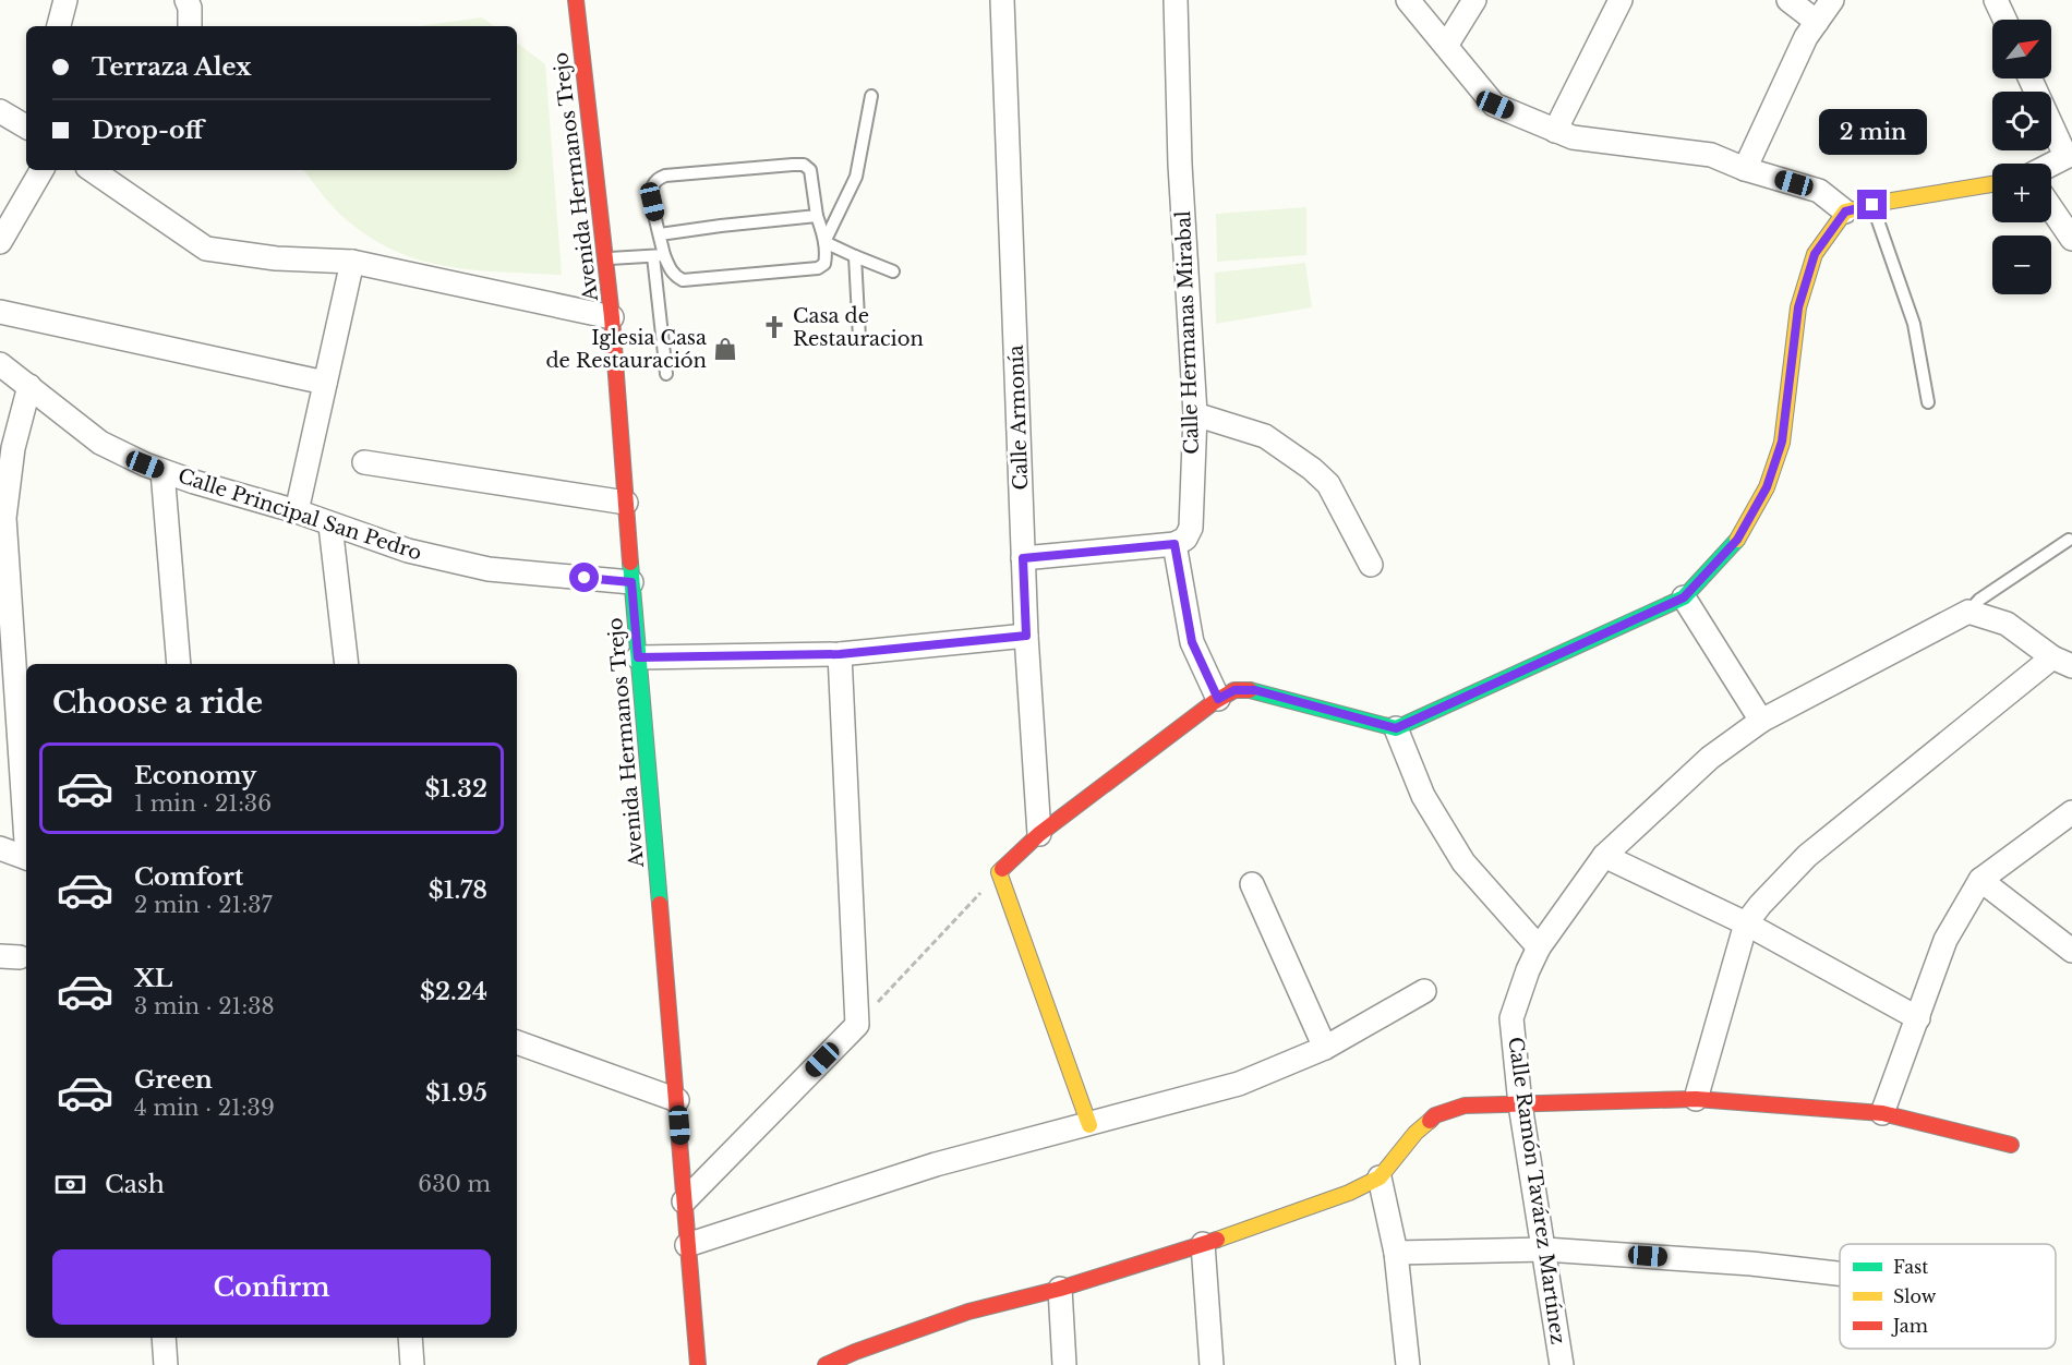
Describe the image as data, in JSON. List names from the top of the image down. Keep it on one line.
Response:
{"streets":{"street":["Avenida Hermanos Trejo","Calle Hermanas Mirabal","Calle Armonía","Calle Principal San Pedro","Calle Ramón Tavárez Martínez"]},"crossings":[["Avenida Hermanos Trejo","Calle Principal San Pedro"]],"places":{"church":["Casa de Restauracion"],"shop":["Iglesia Casa de Restauración"]},"legend":["Fast","Slow","Jam"],"north":"top right","page":{"map_buttons":["+","−"],"banner":["Terraza Alex","Drop-off"],"bubble":"2 min","heading":"Choose a ride","list":[{"name":"Economy","note":"1 min · 21:36","value":"$1.32"},{"name":"Comfort","note":"2 min · 21:37","value":"$1.78"},{"name":"XL","note":"3 min · 21:38","value":"$2.24"},{"name":"Green","note":"4 min · 21:39","value":"$1.95"}],"pay":["Cash","630 m"],"buttons":"Confirm"}}
